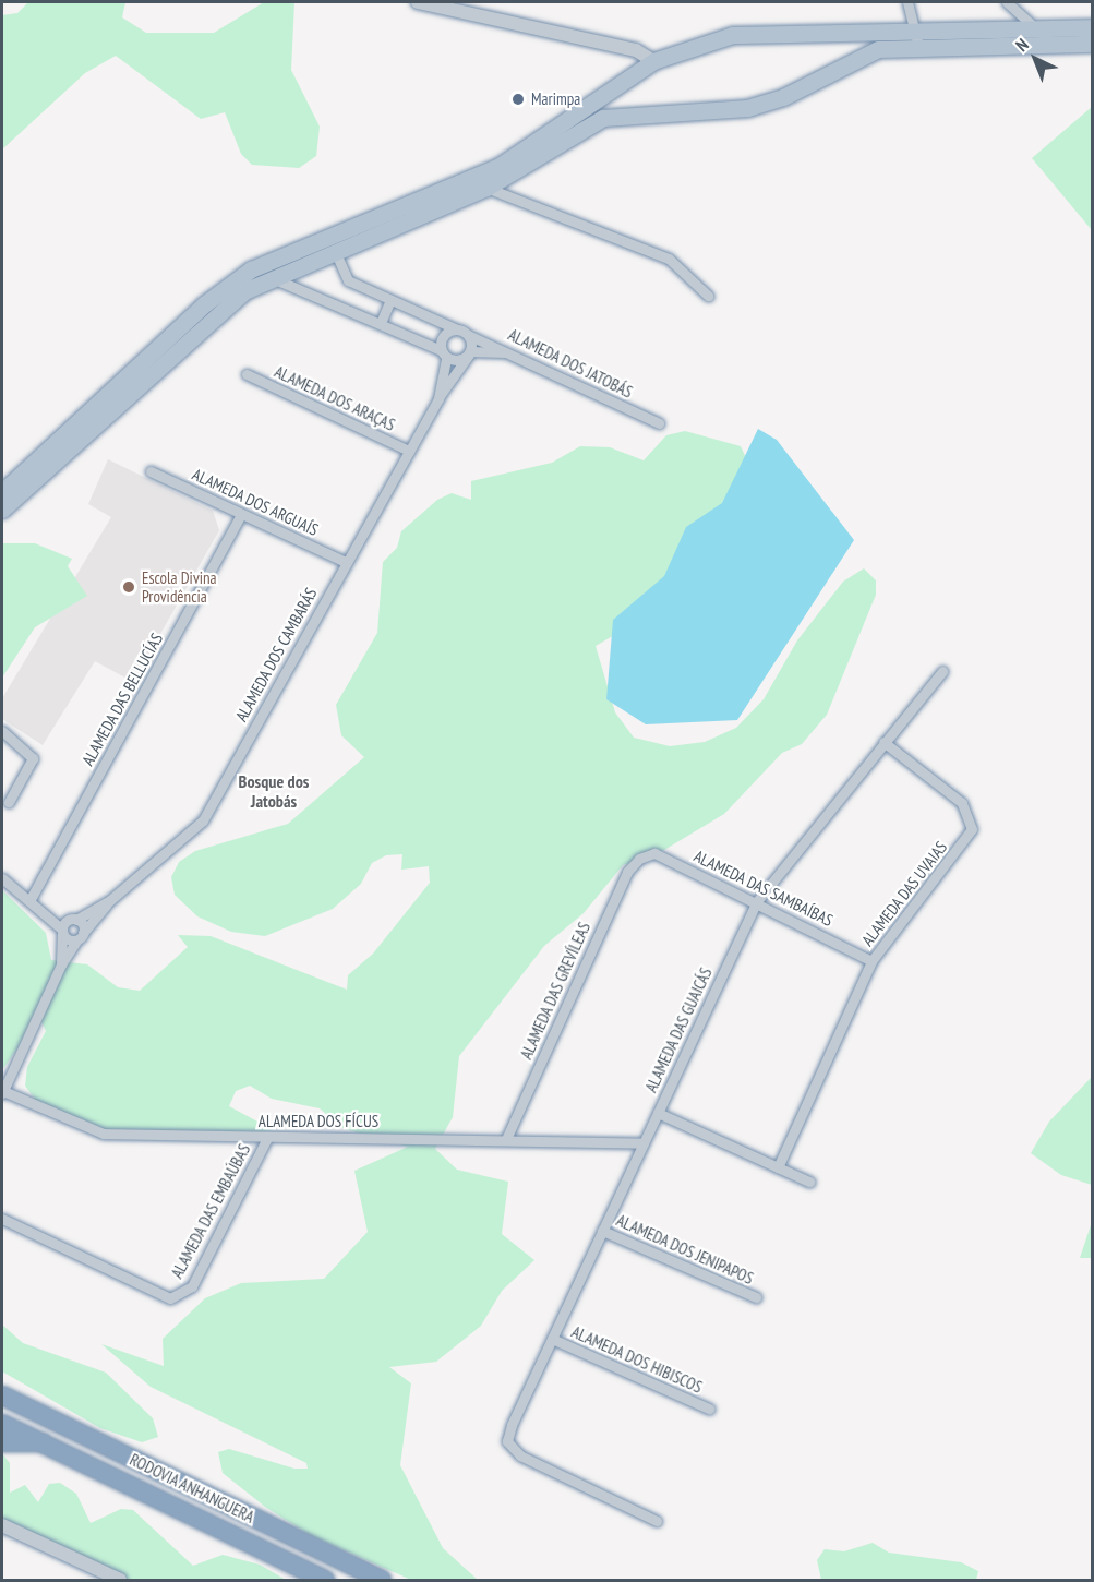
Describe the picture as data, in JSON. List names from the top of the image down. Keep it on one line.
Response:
{"streets":{"highway":["RODOVIA ANHANGUERA"],"street":["ALAMEDA DOS JATOBÁS","ALAMEDA DOS ARAÇAS","ALAMEDA DOS ARGUAÍS","ALAMEDA DOS CAMBARÁS","ALAMEDA DAS BELLUCÍAS","ALAMEDA DAS SAMBAÍBAS","ALAMEDA DAS UVAIAS","ALAMEDA DAS GREVÍLEAS","ALAMEDA DAS GUAICÁS","ALAMEDA DOS FÍCUS","ALAMEDA DAS EMBAÚBAS","ALAMEDA DOS JENIPAPOS","ALAMEDA DOS HIBISCOS"]},"crossings":[["ALAMEDA DOS ARAÇAS","ALAMEDA DOS CAMBARÁS"],["ALAMEDA DOS ARGUAÍS","ALAMEDA DOS CAMBARÁS"],["ALAMEDA DOS ARGUAÍS","ALAMEDA DAS BELLUCÍAS"],["ALAMEDA DOS CAMBARÁS","ALAMEDA DOS FÍCUS"],["ALAMEDA DAS SAMBAÍBAS","ALAMEDA DAS UVAIAS"],["ALAMEDA DAS SAMBAÍBAS","ALAMEDA DAS GREVÍLEAS"],["ALAMEDA DAS SAMBAÍBAS","ALAMEDA DAS GUAICÁS"],["ALAMEDA DAS UVAIAS","ALAMEDA DAS GUAICÁS"],["ALAMEDA DAS GREVÍLEAS","ALAMEDA DOS FÍCUS"],["ALAMEDA DAS GUAICÁS","ALAMEDA DOS FÍCUS"],["ALAMEDA DAS GUAICÁS","ALAMEDA DOS JENIPAPOS"],["ALAMEDA DAS GUAICÁS","ALAMEDA DOS HIBISCOS"],["ALAMEDA DOS FÍCUS","ALAMEDA DAS EMBAÚBAS"]],"districts":["Bosque dos Jatobás"],"places":["Marimpa","Escola Divina Providência"],"north":"top left"}
